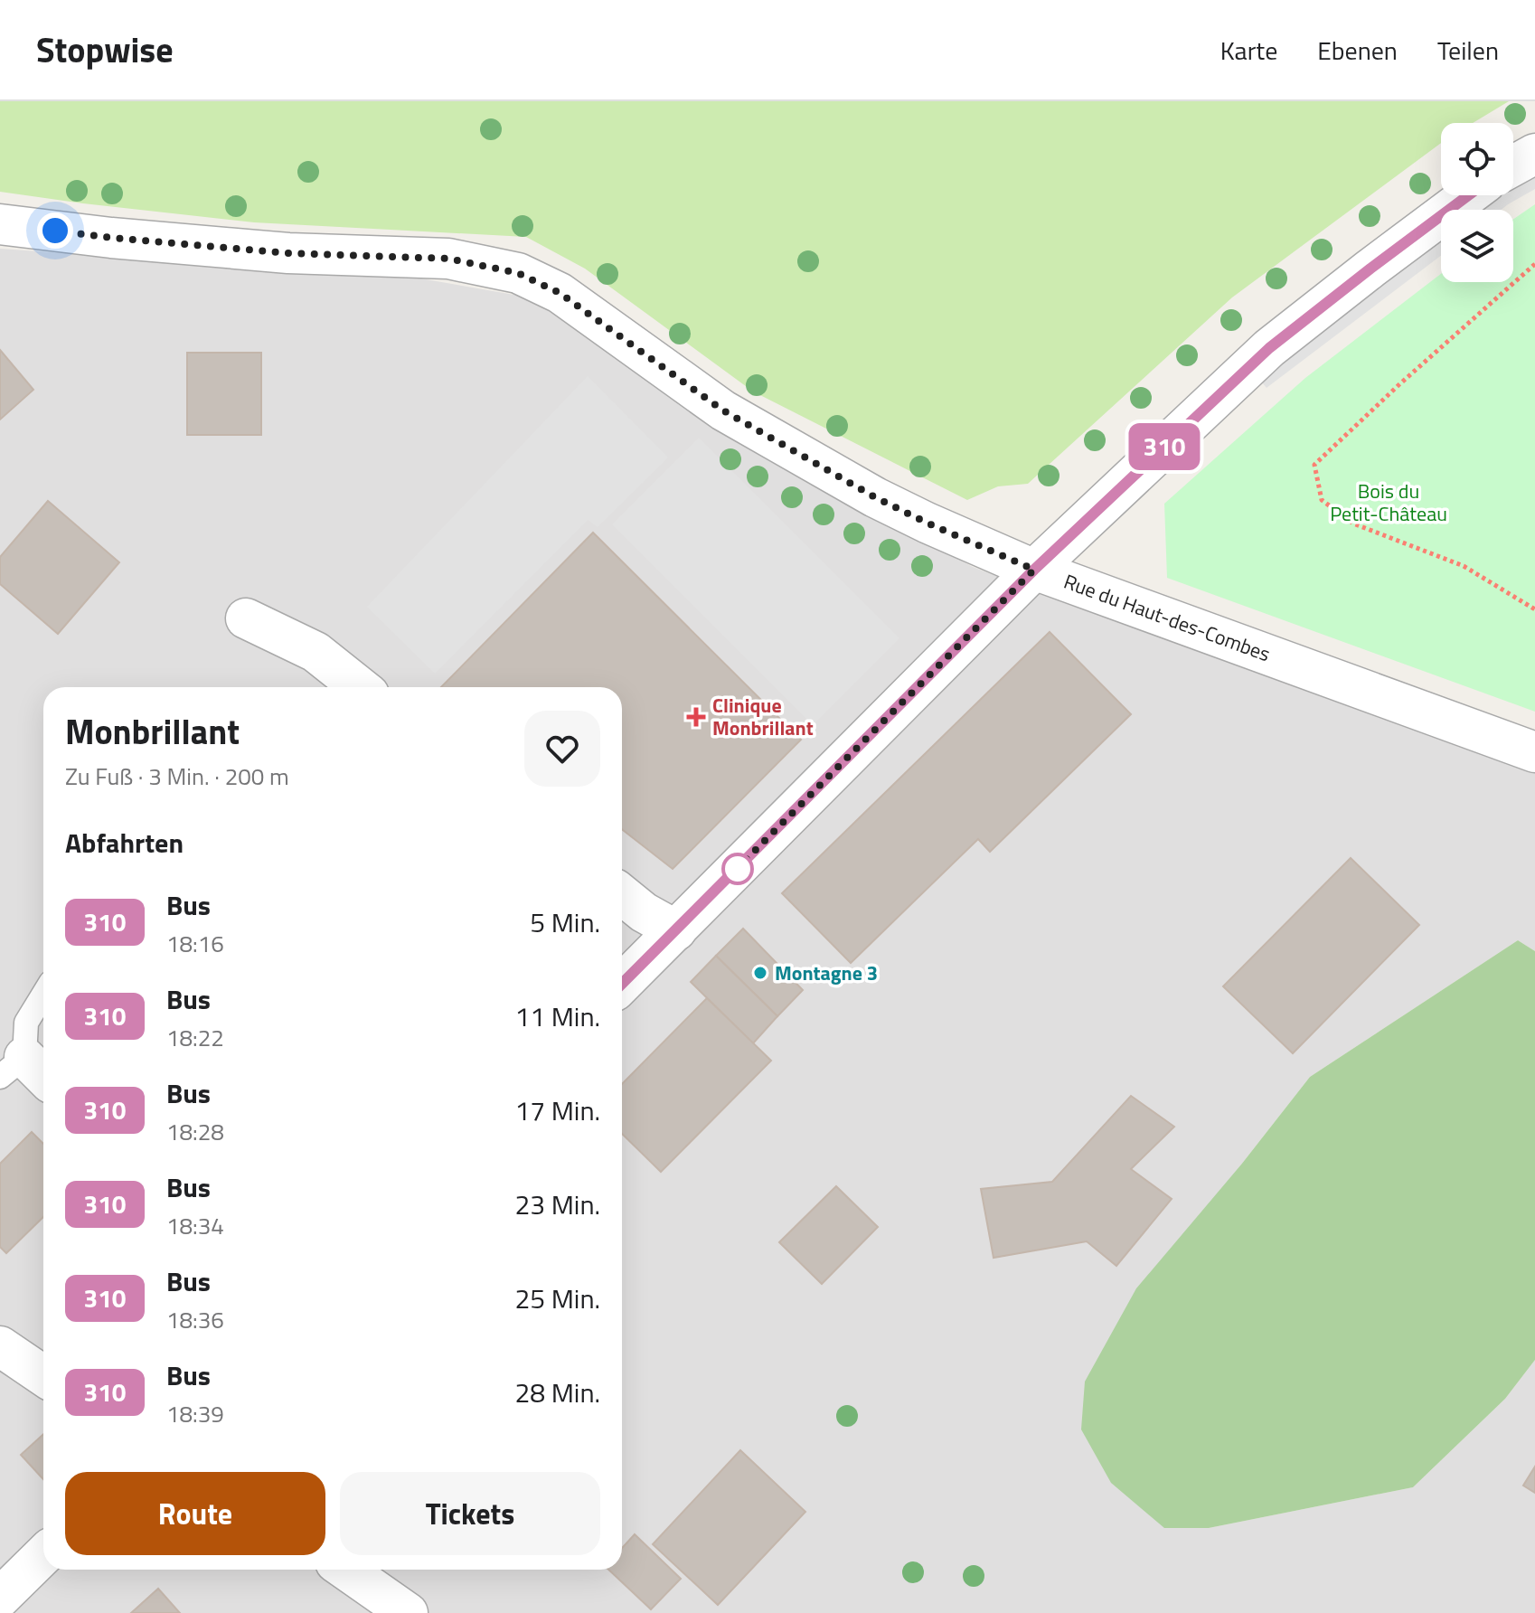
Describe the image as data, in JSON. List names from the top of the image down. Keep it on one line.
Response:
{"streets":{"street":["Rue du Haut-des-Combes"]},"parks":["Bois du Petit-Château"],"places":{"health":["Clinique Monbrillant"],"other":["Montagne 3"]},"lines":["bus line 310"],"page":{"header":"Stopwise","nav":["Karte","Ebenen","Teilen"],"on_map":"310","heading":[["Monbrillant","Zu Fuß · 3 Min. · 200 m"],"Abfahrten"],"list":[{"mark":"310","name":"Bus","note":"18:16","value":"5 Min."},{"mark":"310","name":"Bus","note":"18:22","value":"11 Min."},{"mark":"310","name":"Bus","note":"18:28","value":"17 Min."},{"mark":"310","name":"Bus","note":"18:34","value":"23 Min."},{"mark":"310","name":"Bus","note":"18:36","value":"25 Min."},{"mark":"310","name":"Bus","note":"18:39","value":"28 Min."}],"buttons":["Route","Tickets"]}}
